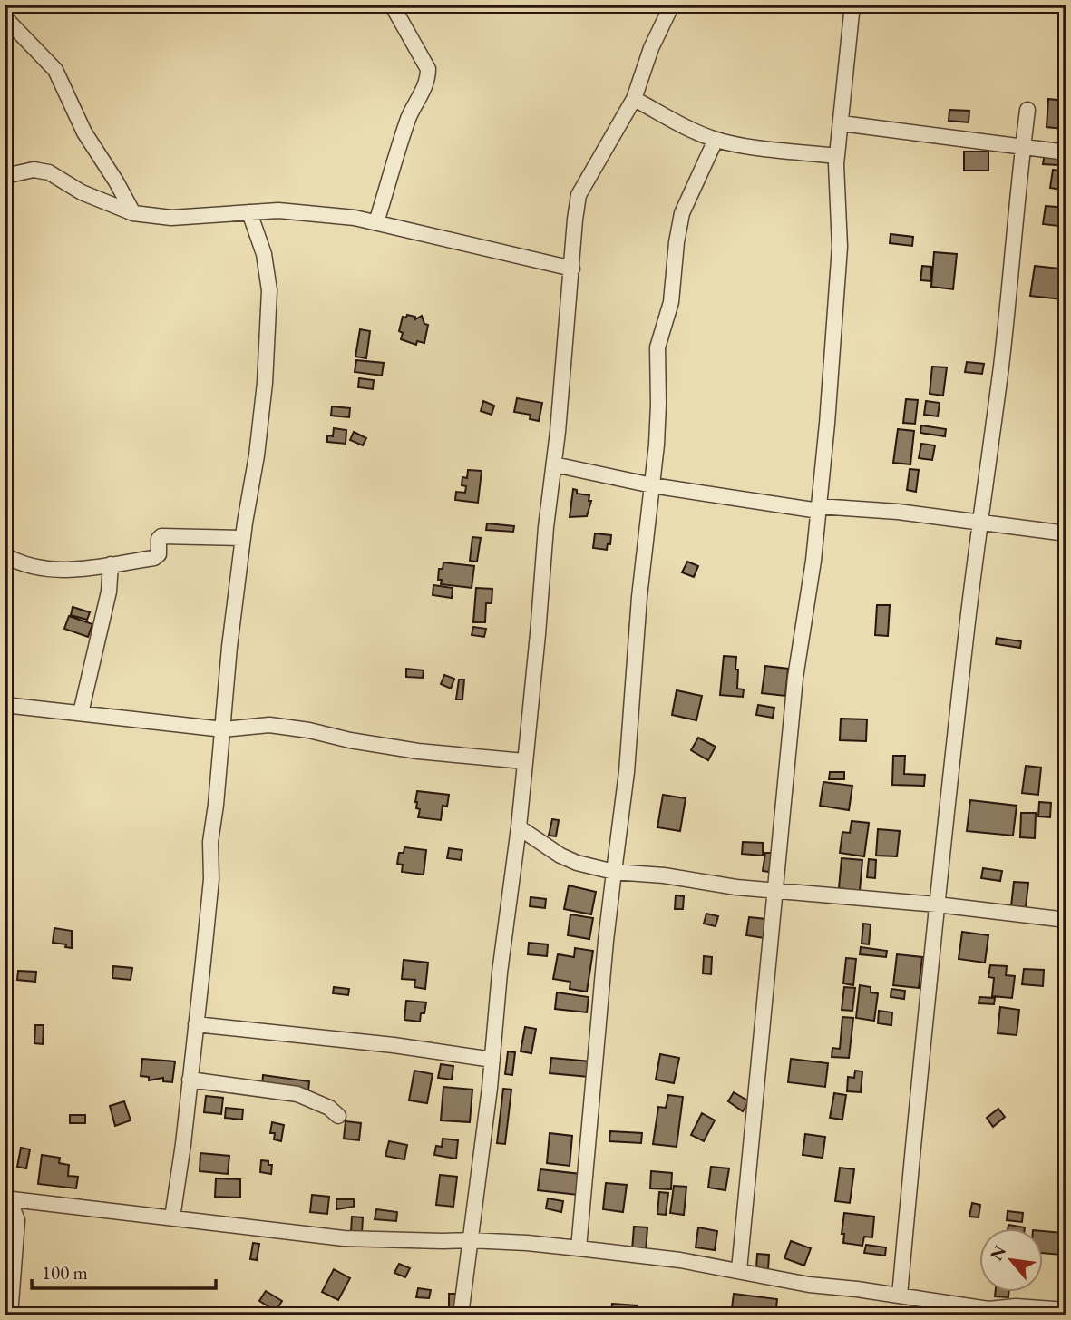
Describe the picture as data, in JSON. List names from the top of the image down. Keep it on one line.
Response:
{"scale_bar":"100 m","north":"top left"}
